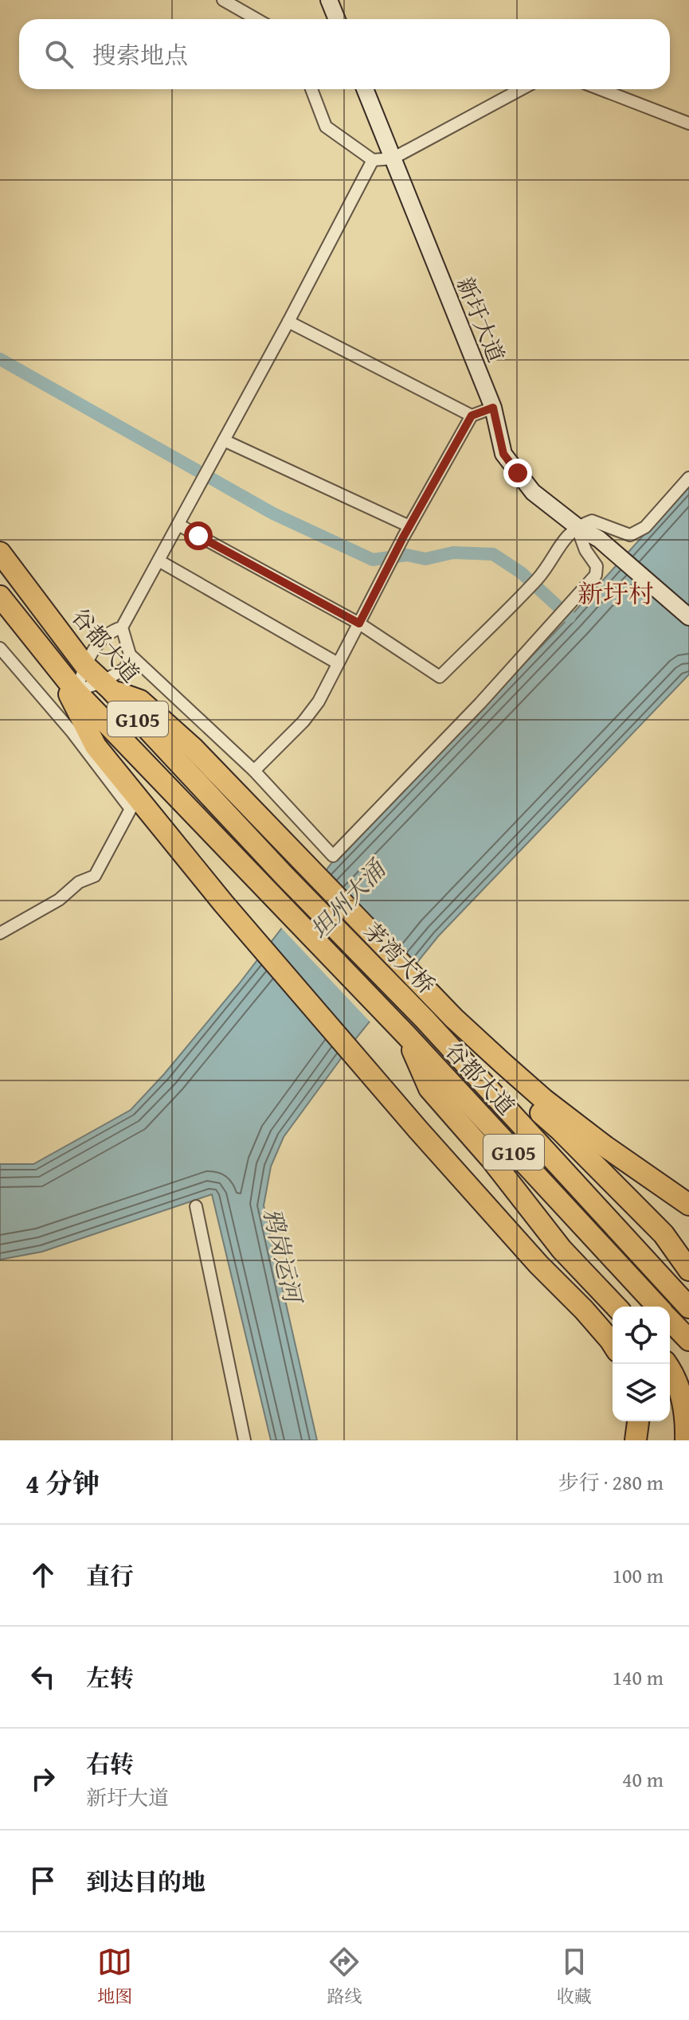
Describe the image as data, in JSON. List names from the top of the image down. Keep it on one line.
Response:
{"streets":{"highway":["谷都大道","G105","茅湾大桥"],"street":["新圩大道"]},"crossings":[["谷都大道","G105"],["谷都大道","茅湾大桥"]],"districts":["新圩村"],"water":["坦州大涌","鸦岗运河"],"page":{"search":"搜索地点","heading":["4 分钟","步行 · 280 m"],"list":[["直行","100 m"],["左转","140 m"],["右转","新圩大道","40 m"],"到达目的地"],"nav":["地图","路线","收藏"]}}
